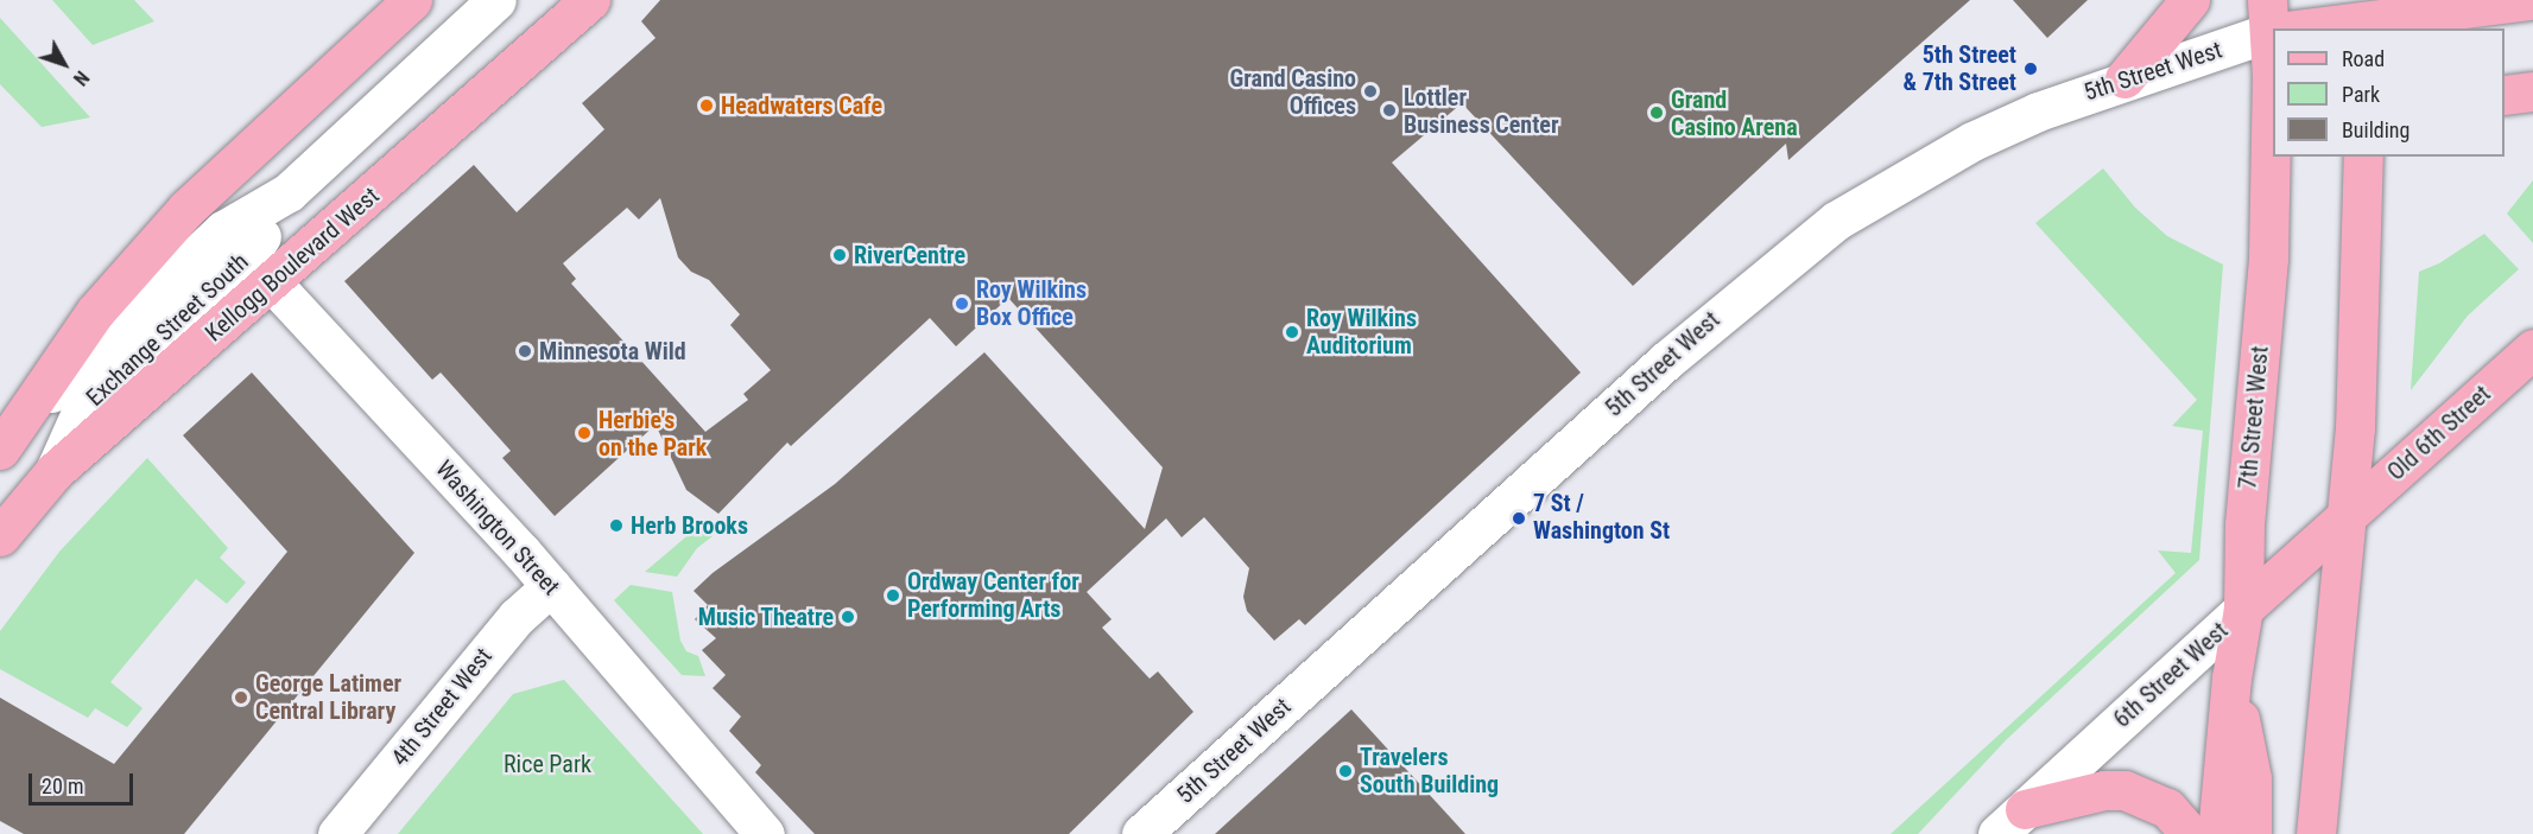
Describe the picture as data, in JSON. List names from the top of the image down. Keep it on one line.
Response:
{"streets":{"main road":["Kellogg Boulevard West","7th Street West","Old 6th Street","6th Street West"],"street":["5th Street West","Exchange Street South","Washington Street","4th Street West"]},"crossings":[["Kellogg Boulevard West","Exchange Street South"],["Kellogg Boulevard West","Washington Street"],["Exchange Street South","Washington Street"],["7th Street West","6th Street West"],["Old 6th Street","6th Street West"],["Washington Street","4th Street West"]],"parks":["Rice Park"],"places":["5th Street & 7th Street","Grand Casino Offices","Headwaters Cafe","Lottler Business Center","Grand Casino Arena","RiverCentre","Roy Wilkins Box Office","Roy Wilkins Auditorium","Minnesota Wild","Herbie's on the Park","7 St / Washington St","Herb Brooks","Ordway Center for Performing Arts","Music Theatre","George Latimer Central Library","Travelers South Building"],"legend":["Road","Park","Building"],"scale_bar":"20 m","north":"bottom right"}
